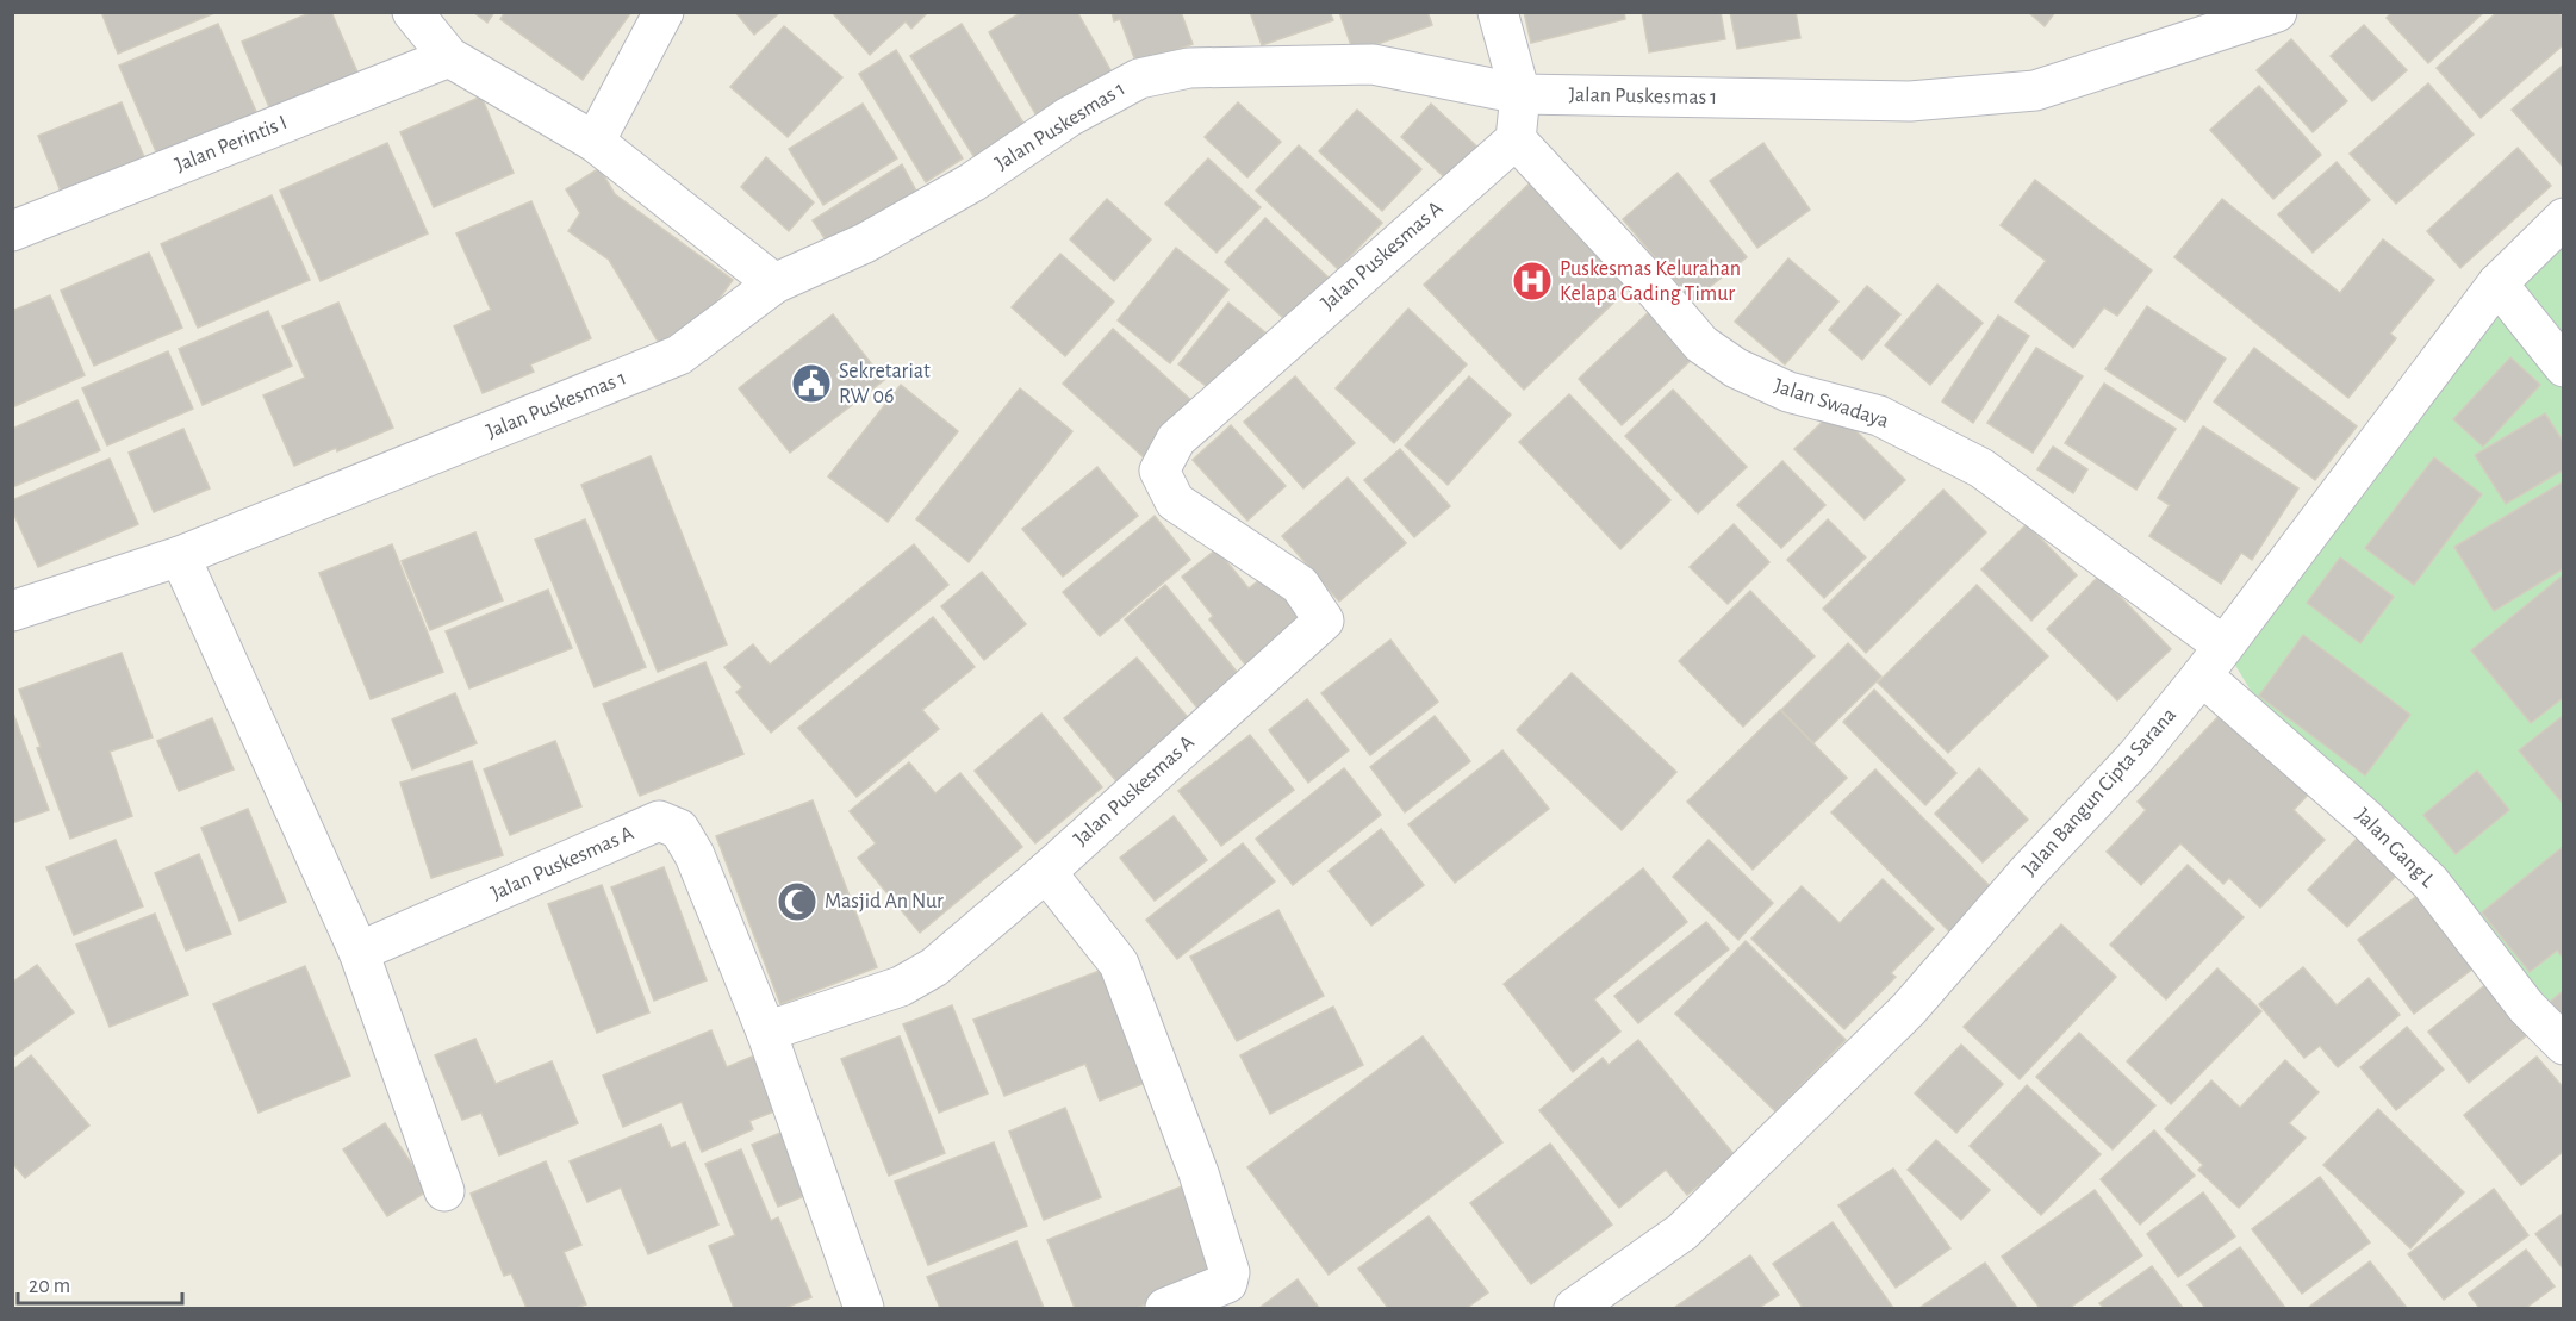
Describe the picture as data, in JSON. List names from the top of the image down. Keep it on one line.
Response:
{"streets":{"street":["Jalan Puskesmas 1","Jalan Perintis I","Jalan Puskesmas A","Jalan Swadaya","Jalan Bangun Cipta Sarana","Jalan Gang L"]},"crossings":[["Jalan Puskesmas A","Jalan Swadaya"],["Jalan Swadaya","Jalan Bangun Cipta Sarana"],["Jalan Swadaya","Jalan Gang L"],["Jalan Bangun Cipta Sarana","Jalan Gang L"]],"places":{"hospital":["Puskesmas Kelurahan Kelapa Gading Timur"],"public building":["Sekretariat RW 06"],"mosque":["Masjid An Nur"]},"scale_bar":"20 m"}
